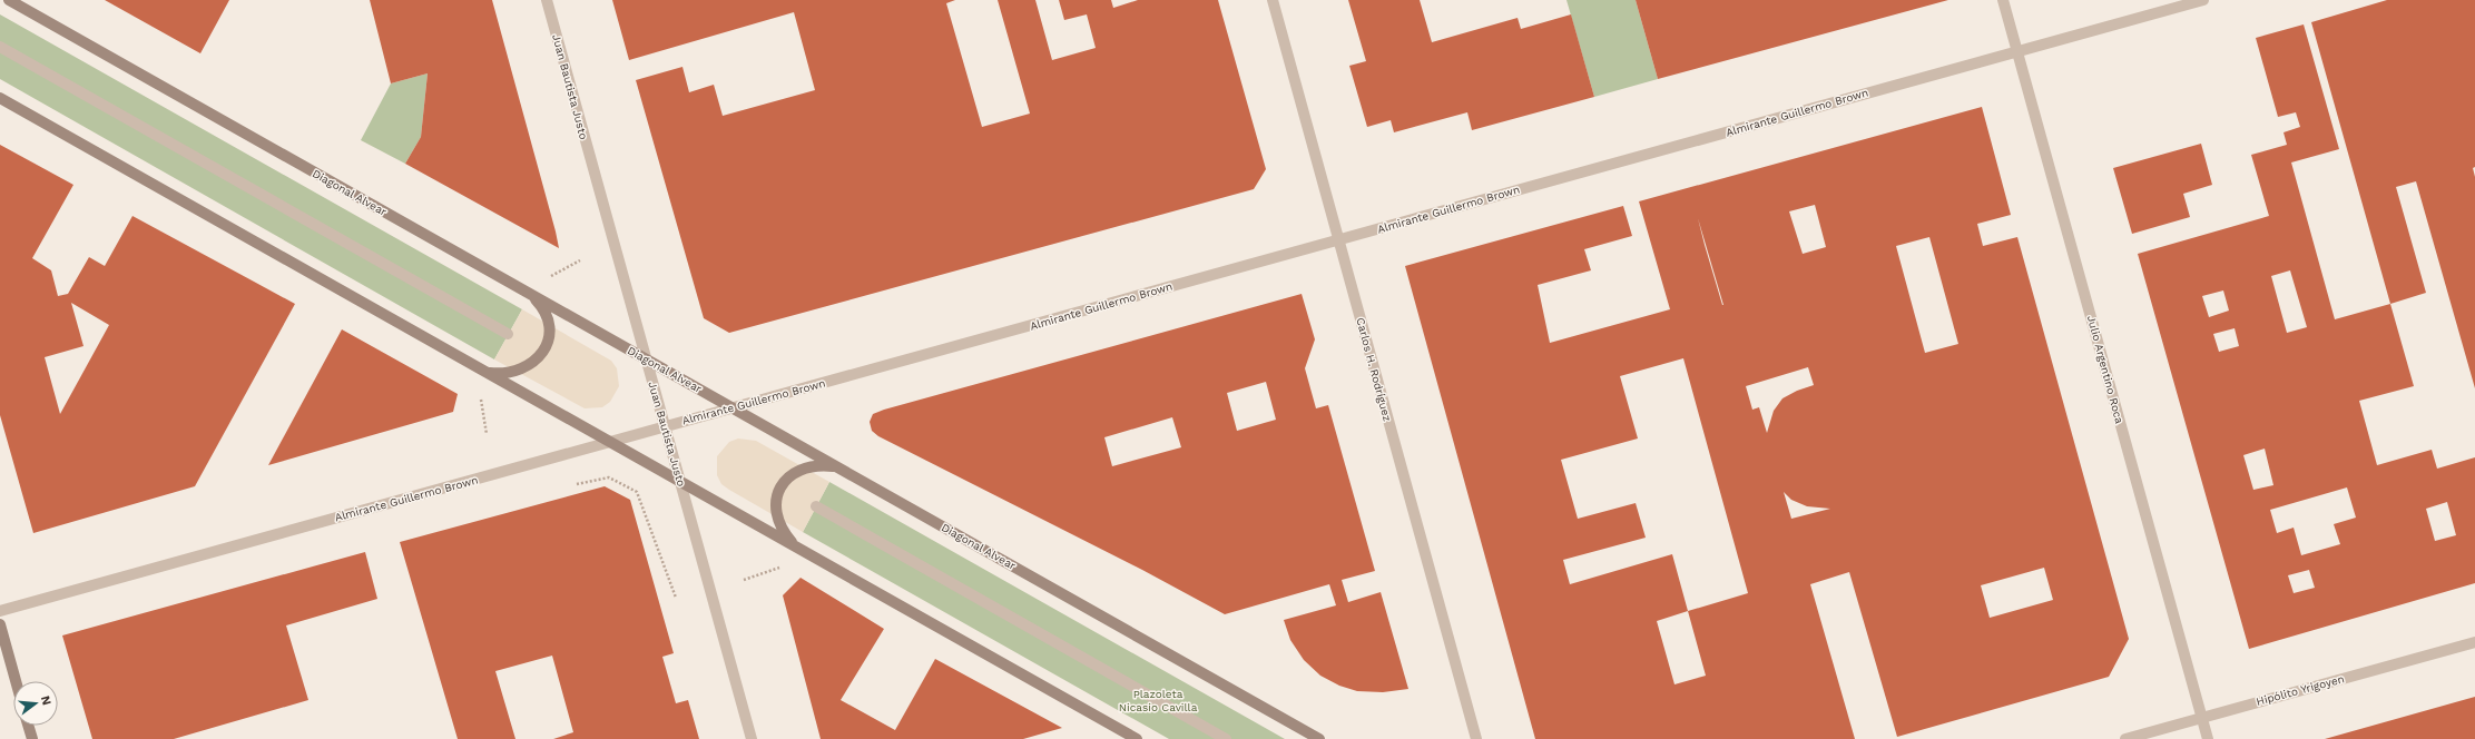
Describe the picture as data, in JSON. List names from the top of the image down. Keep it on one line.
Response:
{"streets":{"main road":["Diagonal Alvear"],"street":["Juan Bautista Justo","Almirante Guillermo Brown","Carlos H. Rodríguez","Julio Argentino Roca","Hipólito Yrigoyen"]},"crossings":[["Juan Bautista Justo","Almirante Guillermo Brown"],["Juan Bautista Justo","Diagonal Alvear"],["Almirante Guillermo Brown","Diagonal Alvear"],["Almirante Guillermo Brown","Carlos H. Rodríguez"],["Almirante Guillermo Brown","Julio Argentino Roca"],["Julio Argentino Roca","Hipólito Yrigoyen"]],"parks":["Plazoleta Nicasio Cavilla"],"north":"right"}
